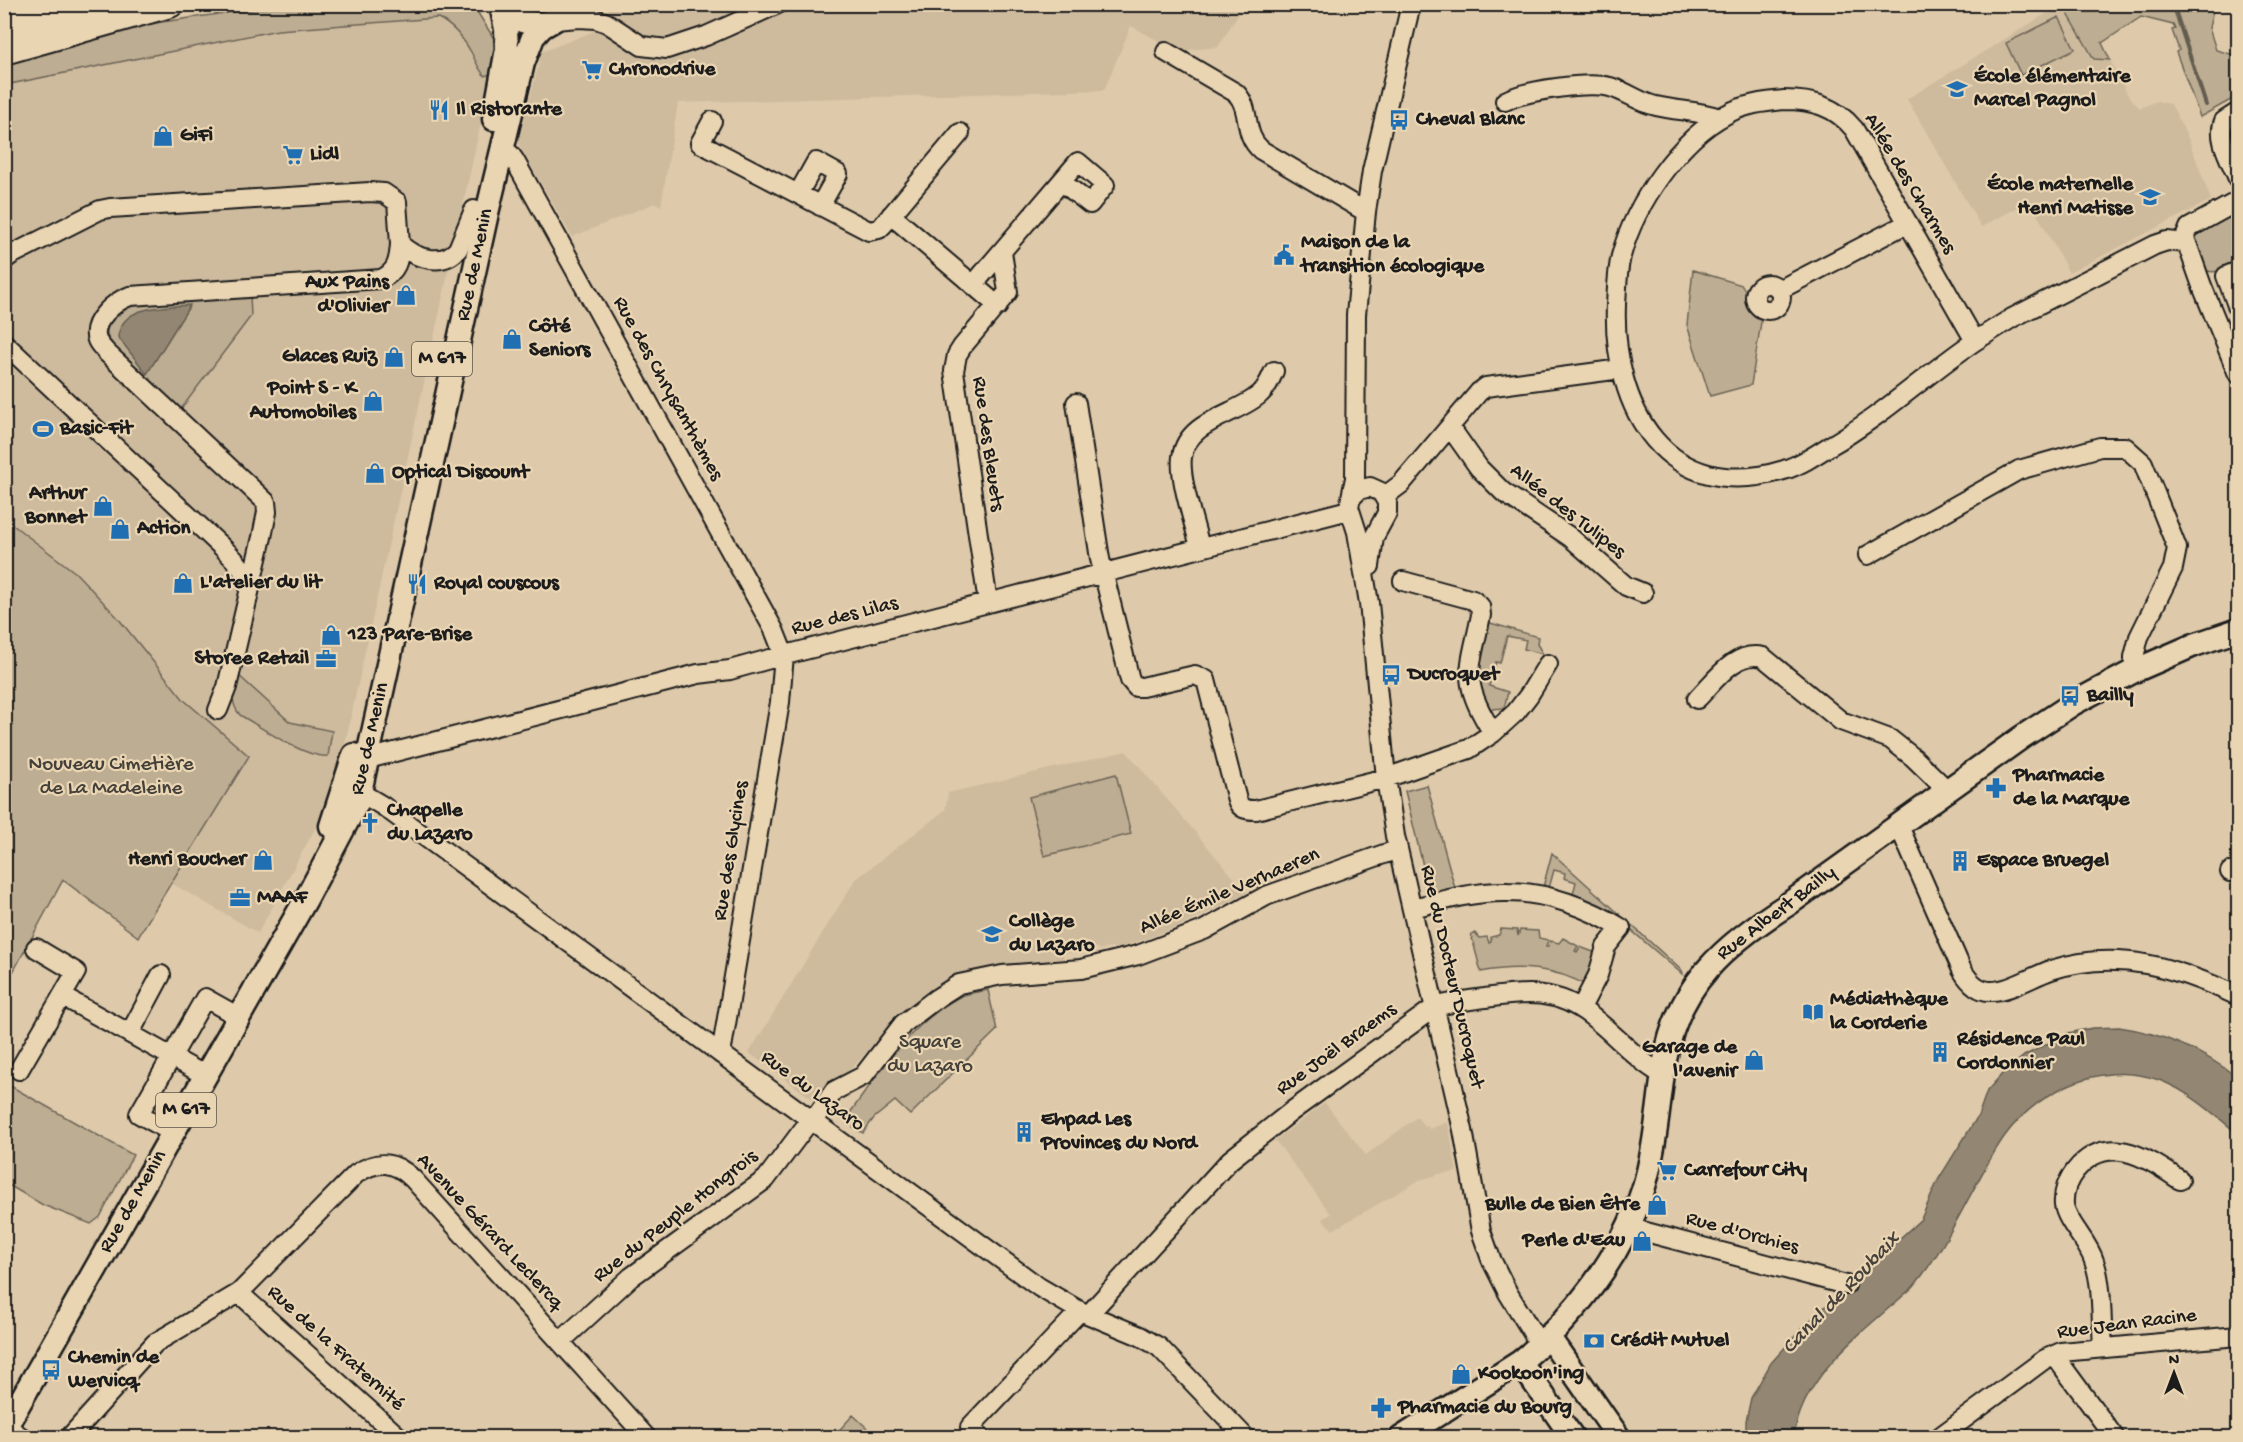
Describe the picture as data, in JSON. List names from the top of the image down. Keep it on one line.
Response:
{"streets":{"main road":["Rue de Menin","M 617","Rue Albert Bailly"],"street":["Allée des Charmes","Rue des Chrysanthèmes","Rue des Bleuets","Allée des Tulipes","Rue des Lilas","Rue des Glycines","Allée Émile Verhaeren","Rue du Docteur Ducroquet","Rue Joël Braems","Rue du Lazaro","Rue du Peuple Hongrois","Avenue Gérard Leclercq","Rue d'Orchies","Rue Jean Racine","Rue de la Fraternité"]},"crossings":[["Rue de Menin","Rue des Chrysanthèmes"],["Rue de Menin","Rue des Lilas"],["Rue de Menin","Rue du Lazaro"],["Rue des Chrysanthèmes","Rue des Lilas"],["Rue des Chrysanthèmes","Rue des Glycines"],["Rue des Bleuets","Rue des Lilas"],["Rue des Lilas","Rue des Glycines"],["Rue des Lilas","Rue du Docteur Ducroquet"],["Rue des Lilas","Rue du Lazaro"],["Rue des Glycines","Rue du Lazaro"],["Allée Émile Verhaeren","Rue du Docteur Ducroquet"],["Allée Émile Verhaeren","Rue du Lazaro"],["Allée Émile Verhaeren","Rue du Peuple Hongrois"],["Rue Albert Bailly","Rue du Docteur Ducroquet"],["Rue Albert Bailly","Rue Joël Braems"],["Rue Albert Bailly","Rue d'Orchies"],["Rue du Docteur Ducroquet","Rue Joël Braems"],["Rue Joël Braems","Rue du Lazaro"],["Rue du Lazaro","Rue du Peuple Hongrois"],["Rue du Peuple Hongrois","Avenue Gérard Leclercq"],["Avenue Gérard Leclercq","Rue de la Fraternité"]],"water":["Canal de Roubaix"],"parks":["Nouveau Cimetière de La Madeleine","Square du Lazaro"],"places":{"supermarket":["Chronodrive","Lidl","Carrefour City"],"school or university":["École élémentaire Marcel Pagnol","École maternelle Henri Matisse","Collège du Lazaro"],"restaurant":["Il Ristorante","Royal couscous"],"bus stop":["Cheval Blanc","Ducroquet","Bailly","Chemin de Wervicq"],"shop":["GiFi","Aux Pains d'Olivier","Côté Seniors","Glaces Ruiz","Point S - K Automobiles","Optical Discount","Arthur Bonnet","Action","L'atelier du lit","123 Pare-Brise","Henri Boucher","Garage de l'avenir","Bulle de Bien Être","Perle d'Eau","Kookoon'ing"],"public building":["Maison de la transition écologique"],"sports":["Basic-Fit"],"office":["Storee Retail","MAAF"],"pharmacy":["Pharmacie de la Marque","Pharmacie du Bourg"],"church":["Chapelle du Lazaro"],"building":["Espace Bruegel","Résidence Paul Cordonnier","Ehpad Les Provinces du Nord"],"library":["Médiathèque la Corderie"],"bank":["Crédit Mutuel"]},"north":"top"}
